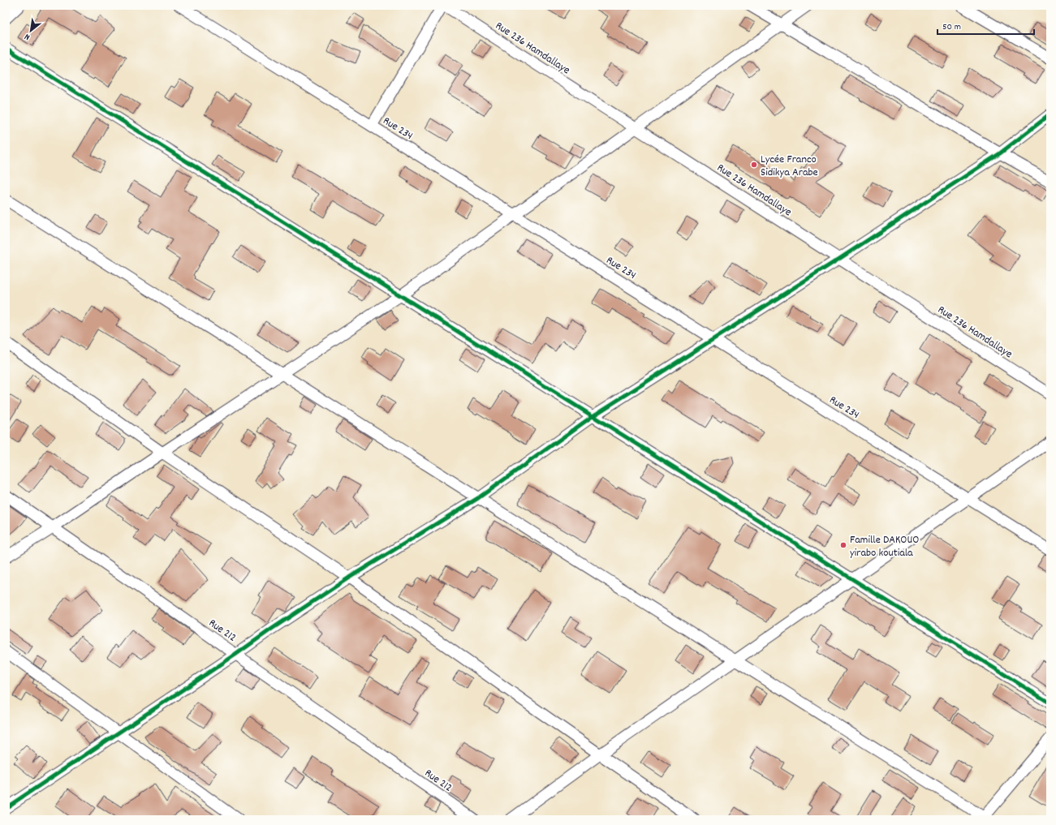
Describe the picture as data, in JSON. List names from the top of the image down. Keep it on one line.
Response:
{"streets":{"street":["Rue 236 Hamdallaye","Rue 234","Rue 212"]},"places":["Lycée Franco Sidikya Arabe","Famille DAKOUO yirabo koutiala"],"scale_bar":"50 m","north":"bottom left"}
